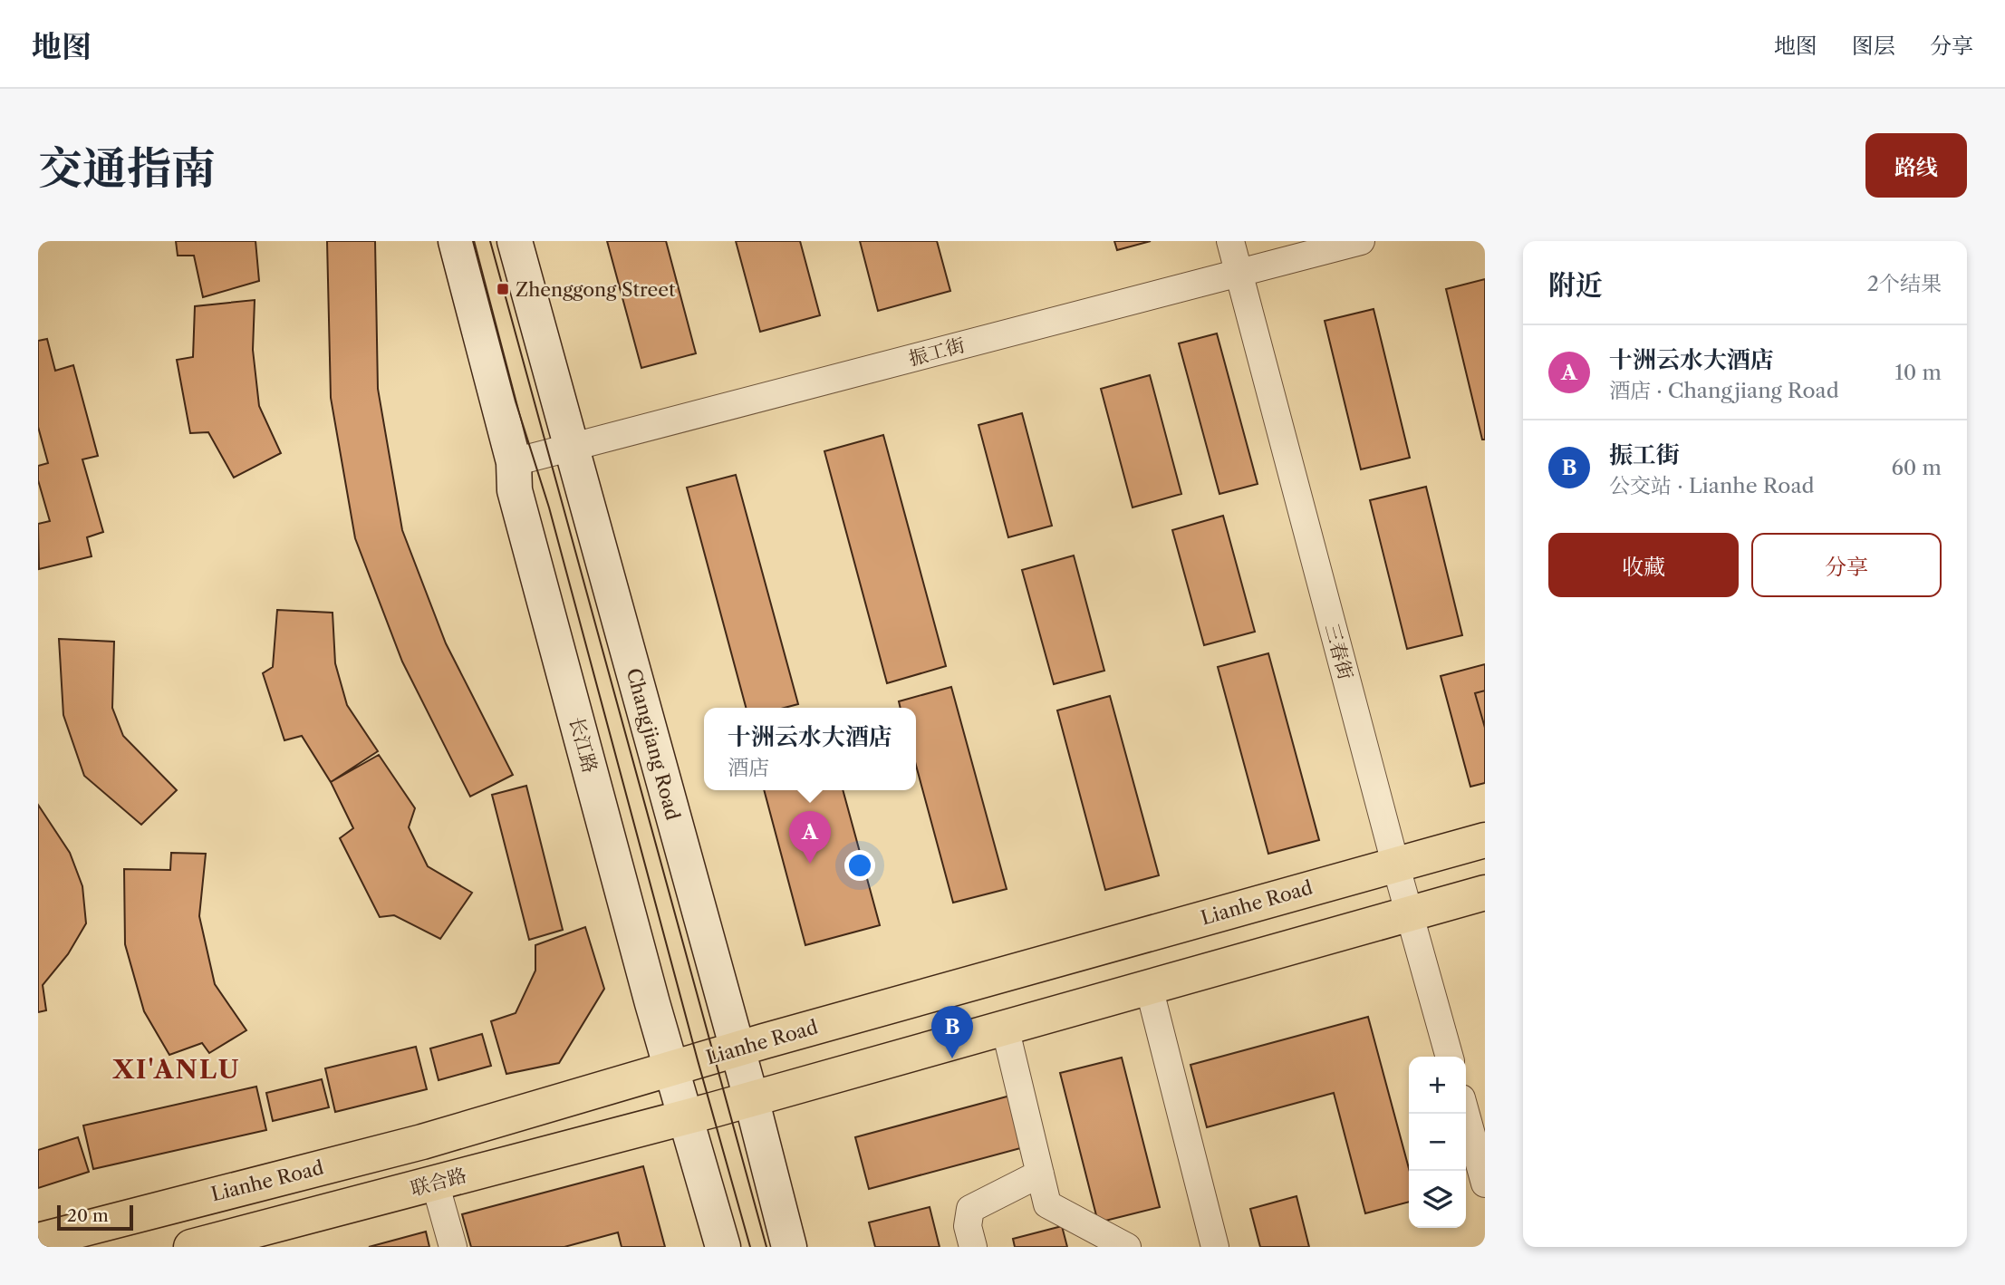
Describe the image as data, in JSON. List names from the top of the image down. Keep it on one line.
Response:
{"streets":{"main road":["Changjiang Road","长江路","Lianhe Road","联合路"],"street":["振工街","三春街"]},"crossings":[["振工街","三春街"],["振工街","Changjiang Road"],["振工街","长江路"],["三春街","Lianhe Road"],["Changjiang Road","Lianhe Road"],["长江路","Lianhe Road"],["长江路","联合路"]],"districts":["XI'ANLU"],"places":{"transit":["Zhenggong Street"]},"scale_bar":"20 m","page":{"header":"地图","nav":["地图","图层","分享"],"title":"交通指南","buttons":["路线",["收藏","分享"]],"heading":["附近","2个结果"],"list":[{"mark":"A","name":"十洲云水大酒店","note":"酒店 · Changjiang Road","value":"10 m"},{"mark":"B","name":"振工街","note":"公交站 · Lianhe Road","value":"60 m"}],"popup":["十洲云水大酒店","酒店"],"pins":["A","B"],"map_buttons":["+","−"],"scale":"20 m"}}
